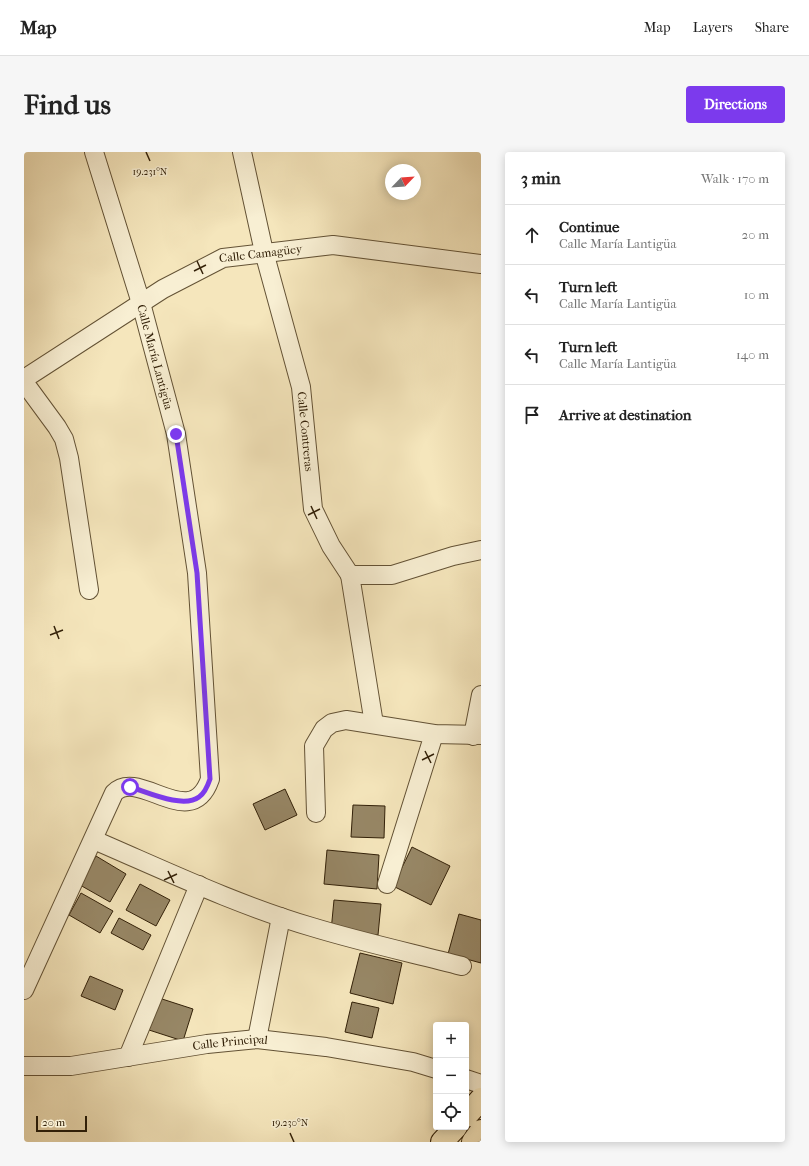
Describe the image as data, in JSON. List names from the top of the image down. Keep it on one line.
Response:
{"streets":{"street":["Calle Camagüey","Calle María Lantigüa","Calle Contreras","Calle Principal"]},"crossings":[["Calle Camagüey","Calle María Lantigüa"],["Calle Camagüey","Calle Contreras"]],"scale_bar":"20 m","north":"top right","page":{"header":"Map","nav":["Map","Layers","Share"],"buttons":"Directions","title":"Find us","heading":["3 min","Walk · 170 m"],"list":[["Continue","Calle María Lantigüa","20 m"],["Turn left","Calle María Lantigüa","10 m"],["Turn left","Calle María Lantigüa","140 m"],"Arrive at destination"],"map_buttons":["+","−"],"scale":"20 m"},"coordinates":["19.231°N","19.230°N"]}
